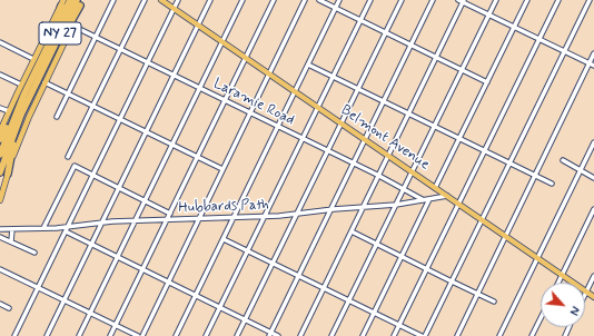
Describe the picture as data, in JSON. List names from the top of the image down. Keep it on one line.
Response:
{"streets":{"highway":["NY 27"],"main road":["Belmont Avenue"],"street":["Laramie Road","Hubbards Path"]},"crossings":[["Laramie Road","Hubbards Path"],["Belmont Avenue","Hubbards Path"]],"north":"bottom right"}
